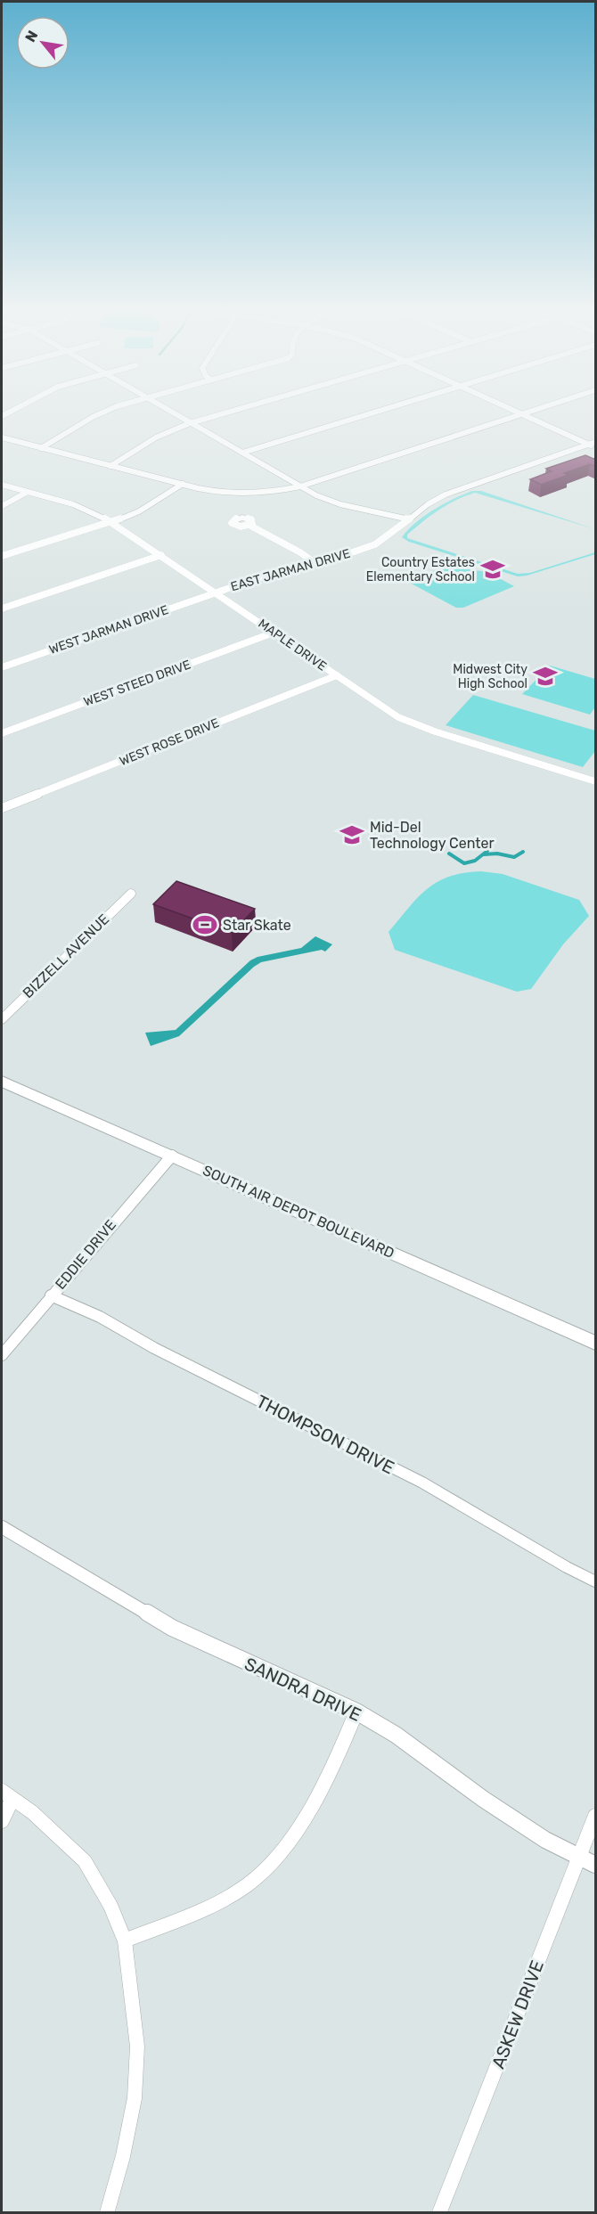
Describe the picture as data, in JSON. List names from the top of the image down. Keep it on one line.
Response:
{"streets":{"main road":["SOUTH AIR DEPOT BOULEVARD"],"street":["EAST JARMAN DRIVE","WEST JARMAN DRIVE","MAPLE DRIVE","WEST STEED DRIVE","WEST ROSE DRIVE","BIZZELL AVENUE","EDDIE DRIVE","THOMPSON DRIVE","SANDRA DRIVE","ASKEW DRIVE"]},"crossings":[["EAST JARMAN DRIVE","WEST JARMAN DRIVE"],["EAST JARMAN DRIVE","MAPLE DRIVE"],["WEST JARMAN DRIVE","MAPLE DRIVE"],["MAPLE DRIVE","WEST STEED DRIVE"],["MAPLE DRIVE","WEST ROSE DRIVE"],["SOUTH AIR DEPOT BOULEVARD","EDDIE DRIVE"],["EDDIE DRIVE","THOMPSON DRIVE"],["SANDRA DRIVE","ASKEW DRIVE"]],"places":{"school or university":["Country Estates Elementary School","Midwest City High School","Mid-Del Technology Center"],"sports":["Star Skate"]},"north":"top left"}
